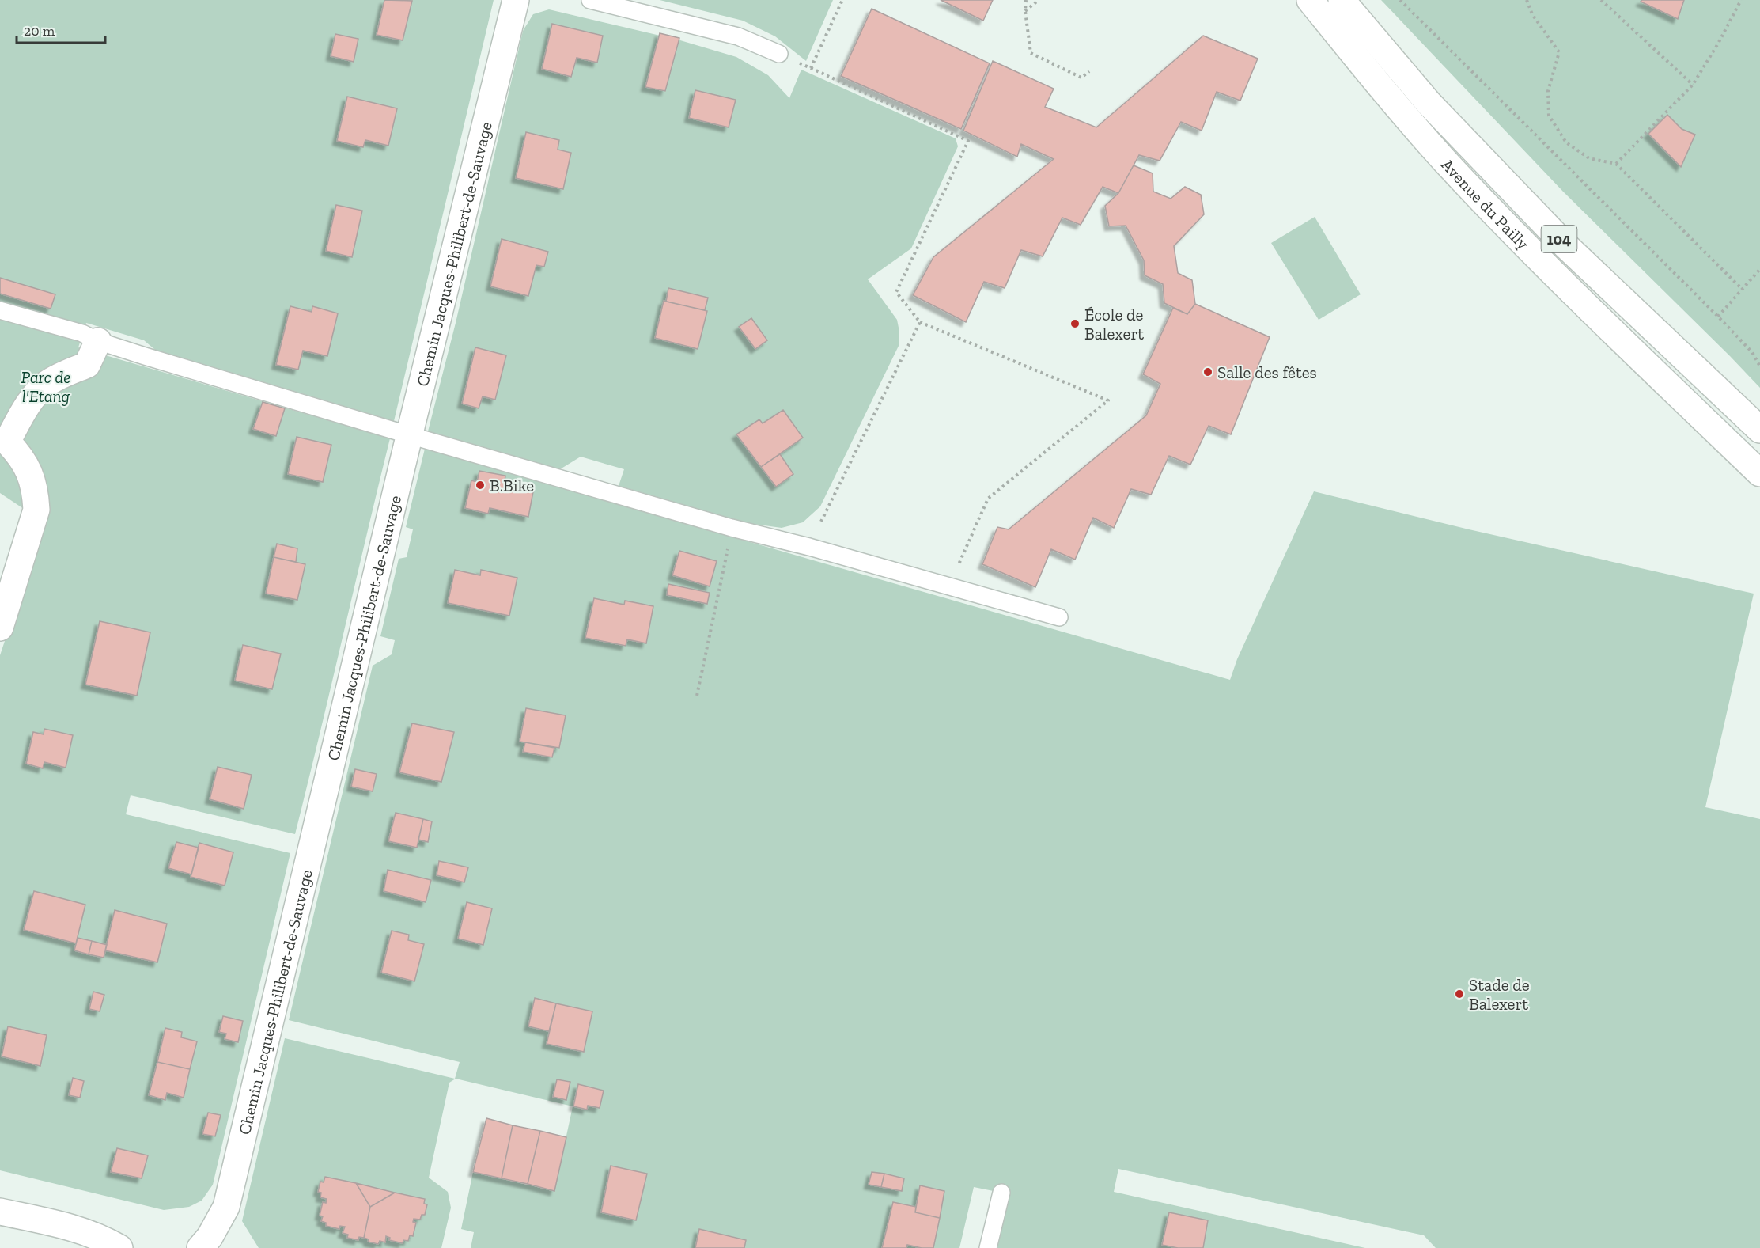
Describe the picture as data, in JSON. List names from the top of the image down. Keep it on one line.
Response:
{"streets":{"street":["Avenue du Pailly","104","Chemin Jacques-Philibert-de-Sauvage"]},"parks":["Parc de l'Etang"],"places":["École de Balexert","Salle des fêtes","B.Bike","Stade de Balexert"],"scale_bar":"20 m"}
